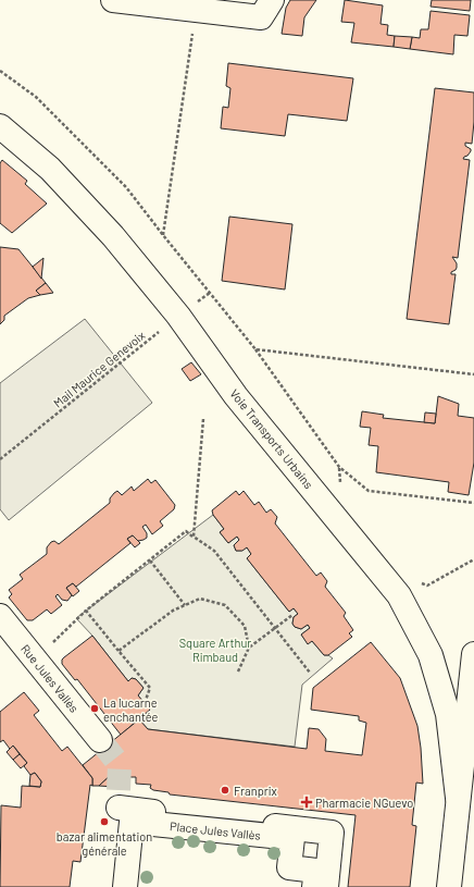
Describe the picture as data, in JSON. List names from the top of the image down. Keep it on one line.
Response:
{"streets":{"street":["Voie Transports Urbains","Rue Jules Vallès","Place Jules Vallès"],"path":["Mail Maurice Genevoix"]},"crossings":[["Mail Maurice Genevoix","Voie Transports Urbains"]],"parks":["Square Arthur Rimbaud"],"places":{"other":["La lucarne enchantée","Franprix","bazar alimentation générale"],"health":["Pharmacie NGuevo"]}}
